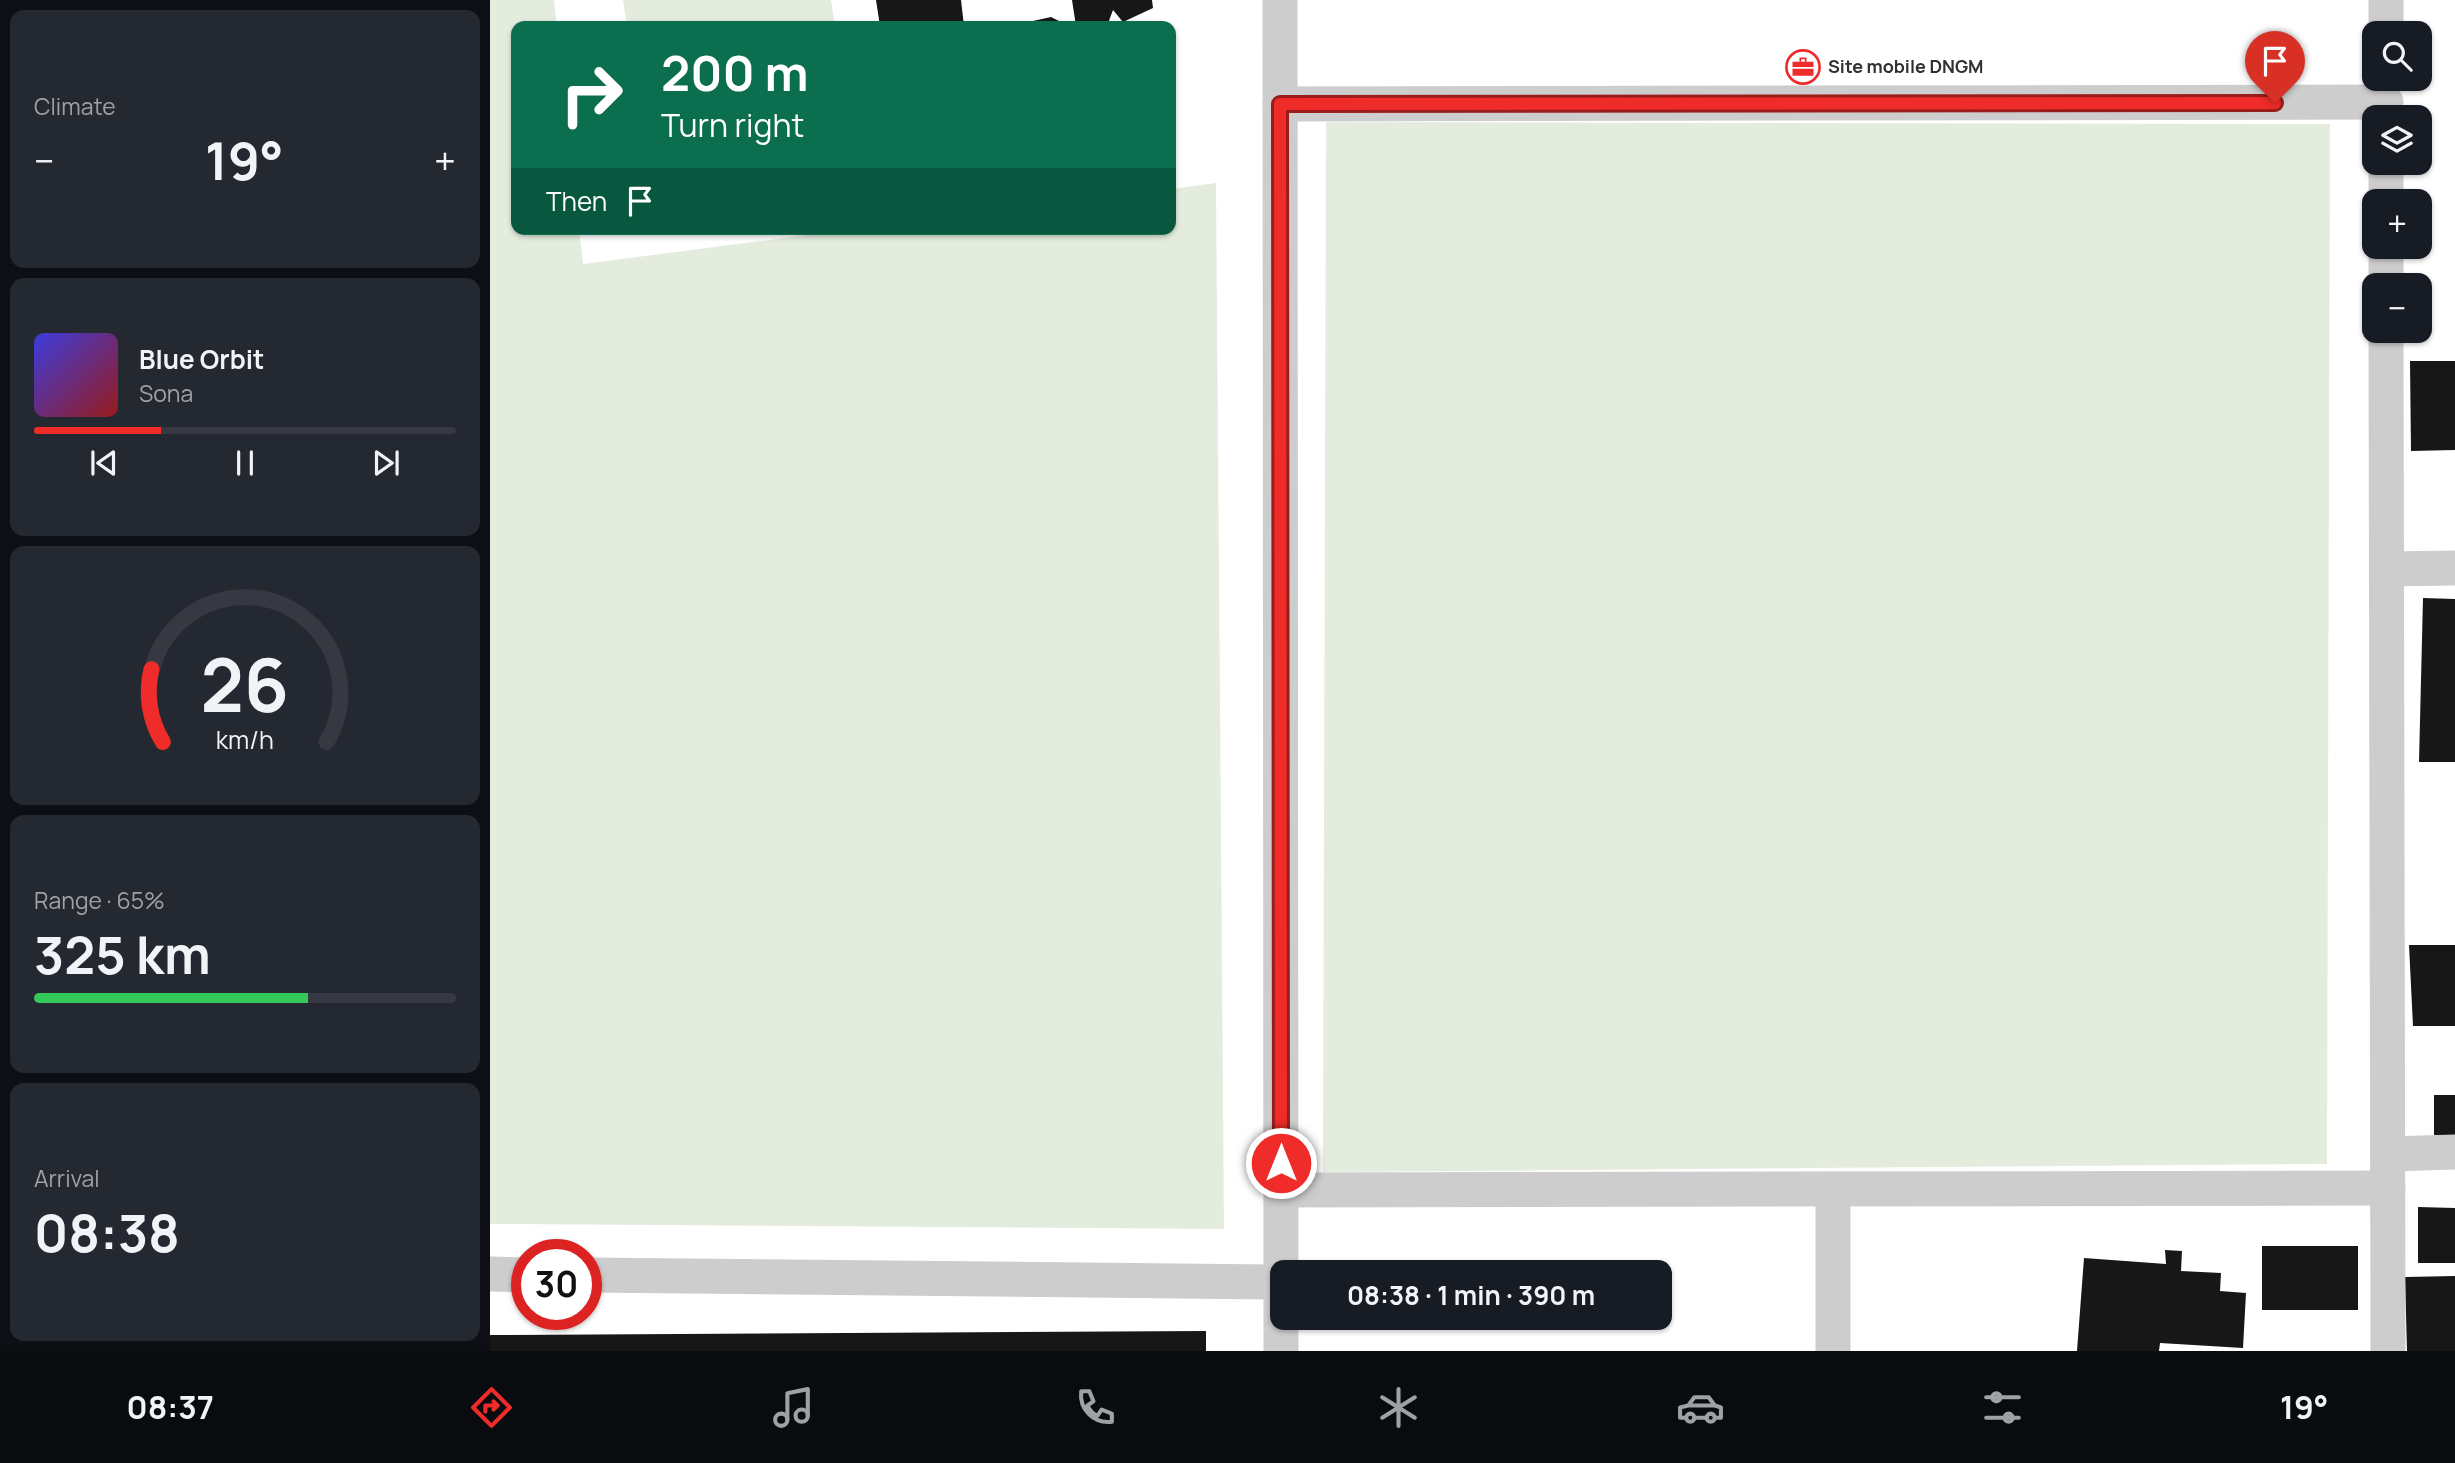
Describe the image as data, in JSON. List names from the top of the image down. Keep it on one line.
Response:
{"places":{"office":["Site mobile DNGM"]},"page":{"tile":["Climate",["Range · 65%","325 km"],["Arrival","08:38"]],"map_buttons":["+","−"],"turn":["200 m","Turn right"],"heat":["−","19°","+"],"then":"Then","song":["Blue Orbit","Sona"],"limit":"30","trip":"08:38 · 1 min · 390 m","tabs":["08:37","19°"],"gauge":["26","km/h"]}}
